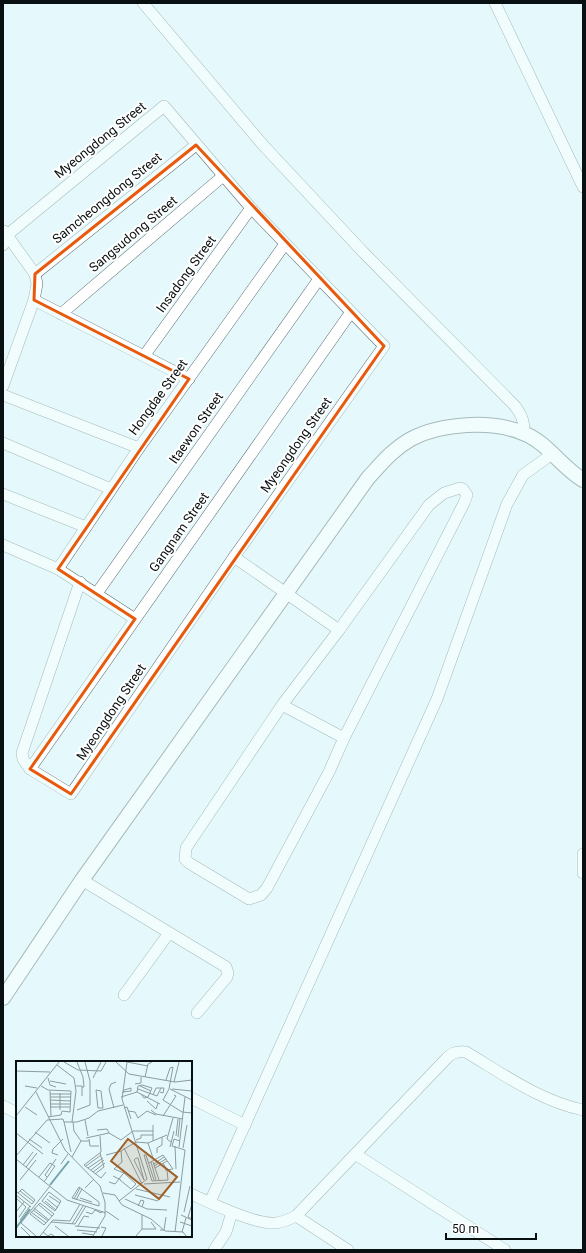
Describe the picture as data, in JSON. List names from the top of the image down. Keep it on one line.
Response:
{"streets":{"street":["Myeongdong Street","Samcheongdong Street","Sangsudong Street","Insadong Street","Hongdae Street","Itaewon Street","Gangnam Street"]},"crossings":[["Myeongdong Street","Samcheongdong Street"],["Myeongdong Street","Sangsudong Street"],["Myeongdong Street","Insadong Street"],["Myeongdong Street","Hongdae Street"],["Myeongdong Street","Itaewon Street"],["Myeongdong Street","Gangnam Street"]],"scale_bar":"50 m"}
